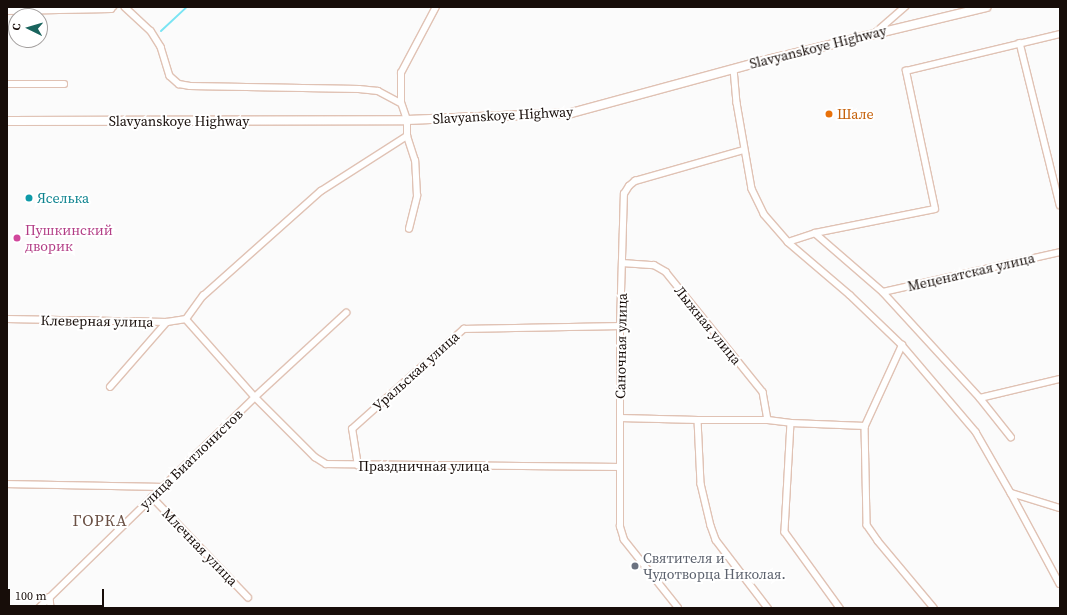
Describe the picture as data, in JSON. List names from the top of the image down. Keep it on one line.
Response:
{"streets":{"main road":["Slavyanskoye Highway"],"street":["Меценатская улица","Клеверная улица","Лыжная улица","Саночная улица","Уральская улица","улица Биатлонистов","Праздничная улица","Млечная улица"]},"crossings":[["Клеверная улица","Праздничная улица"],["Лыжная улица","Саночная улица"],["Саночная улица","Уральская улица"],["Саночная улица","Праздничная улица"],["Уральская улица","Праздничная улица"],["улица Биатлонистов","Праздничная улица"],["улица Биатлонистов","Млечная улица"]],"districts":["ГОРКА"],"places":["Шале","Яселька","Пушкинский дворик","Святителя и Чудотворца Николая."],"scale_bar":"100 m","north":"left"}
